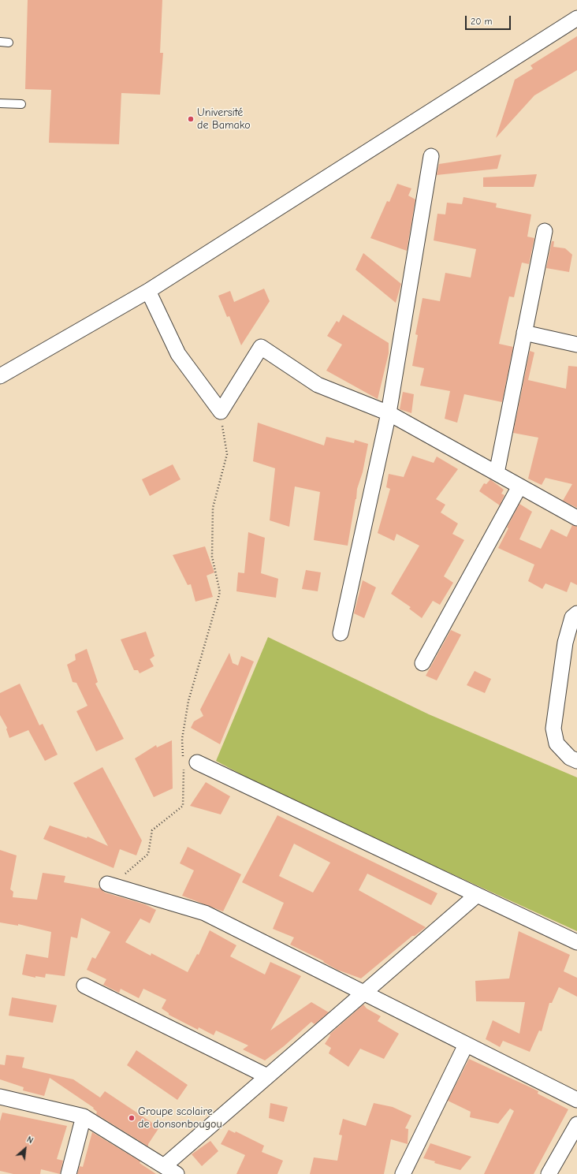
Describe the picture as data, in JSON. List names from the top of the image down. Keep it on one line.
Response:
{"places":["Université de Bamako","Groupe scolaire de donsonbougou"],"scale_bar":"20 m","north":"top right"}
